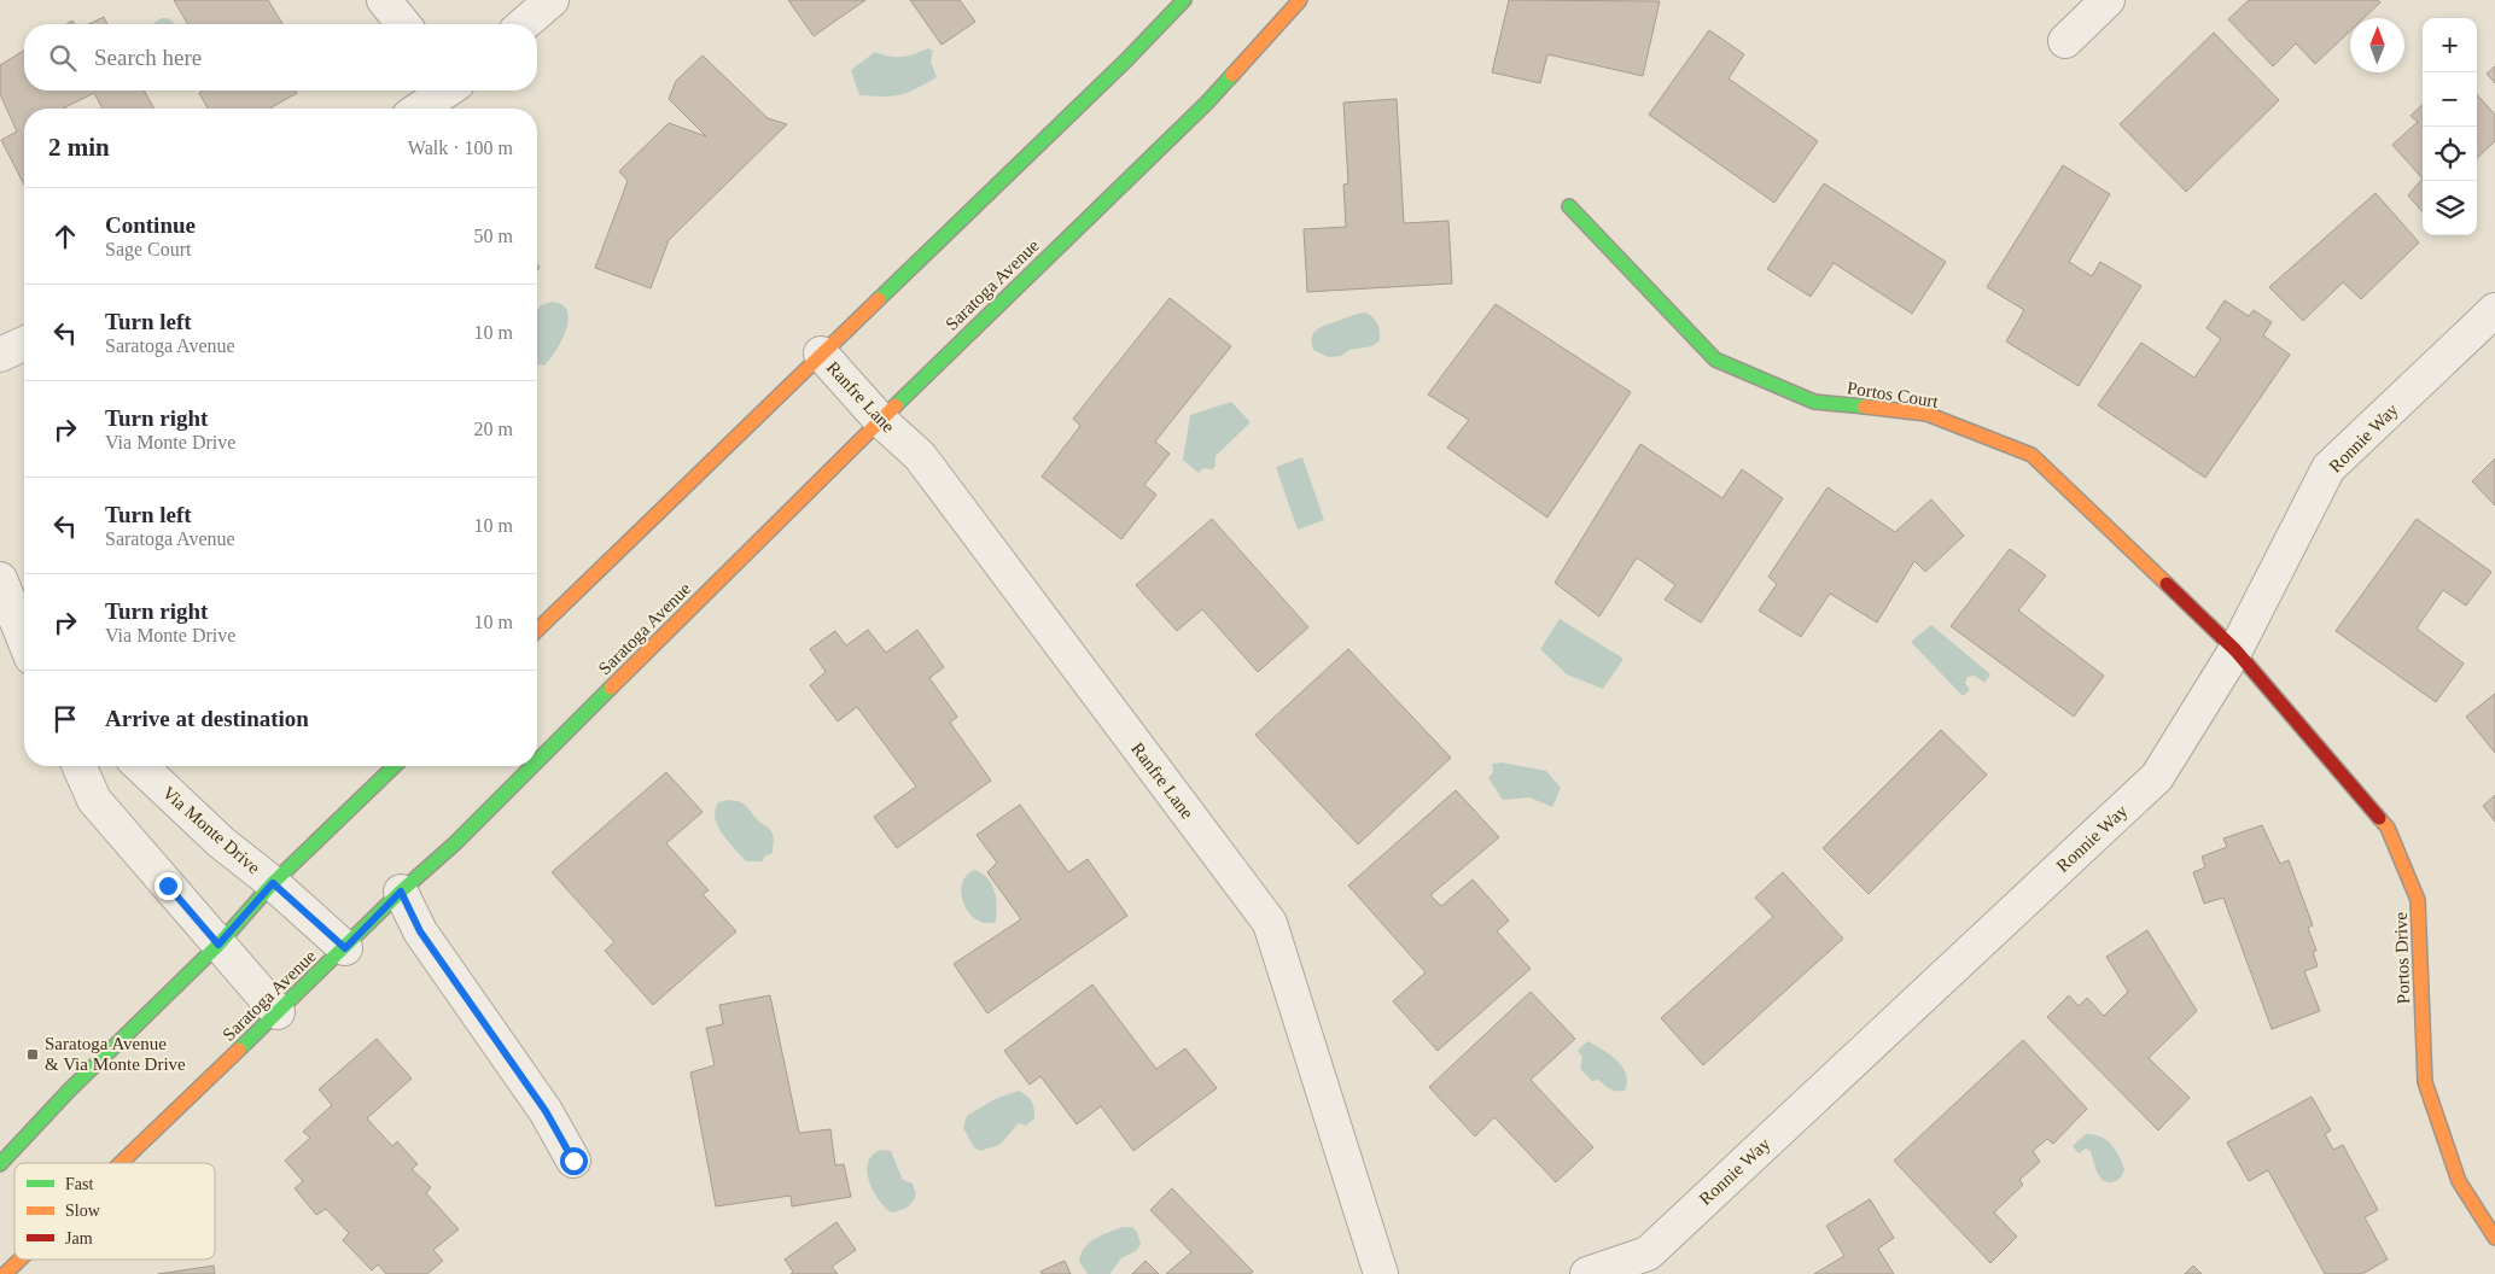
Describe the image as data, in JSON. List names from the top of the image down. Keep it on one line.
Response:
{"streets":{"main road":["Saratoga Avenue","Portos Court","Portos Drive"],"street":["Ranfre Lane","Ronnie Way","Via Monte Drive"]},"crossings":[["Saratoga Avenue","Ranfre Lane"],["Saratoga Avenue","Via Monte Drive"],["Portos Court","Ronnie Way"],["Portos Court","Portos Drive"],["Ronnie Way","Portos Drive"]],"places":{"transit":["Saratoga Avenue & Via Monte Drive"]},"legend":["Fast","Slow","Jam"],"north":"top","page":{"map_buttons":["+","−"],"search":"Search here","heading":["2 min","Walk · 100 m"],"list":[["Continue","Sage Court","50 m"],["Turn left","Saratoga Avenue","10 m"],["Turn right","Via Monte Drive","20 m"],["Turn left","Saratoga Avenue","10 m"],["Turn right","Via Monte Drive","10 m"],"Arrive at destination"]}}
